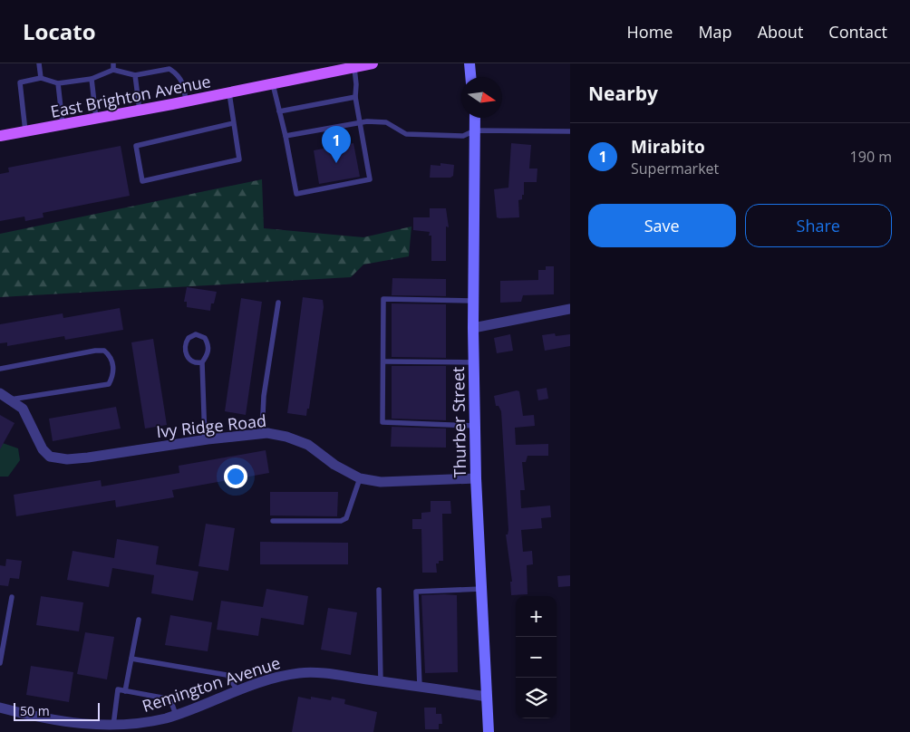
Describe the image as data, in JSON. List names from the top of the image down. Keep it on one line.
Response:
{"streets":{"main road":["East Brighton Avenue"],"street":["Thurber Street","Ivy Ridge Road","Remington Avenue"]},"crossings":[["Thurber Street","Ivy Ridge Road"],["Thurber Street","Remington Avenue"]],"scale_bar":"50 m","north":"right","page":{"header":"Locato","nav":["Home","Map","About","Contact"],"heading":"Nearby","list":[{"mark":"1","name":"Mirabito","note":"Supermarket","value":"190 m"}],"pins":"1","buttons":["Save","Share"],"map_buttons":["+","−"],"scale":"50 m"}}
